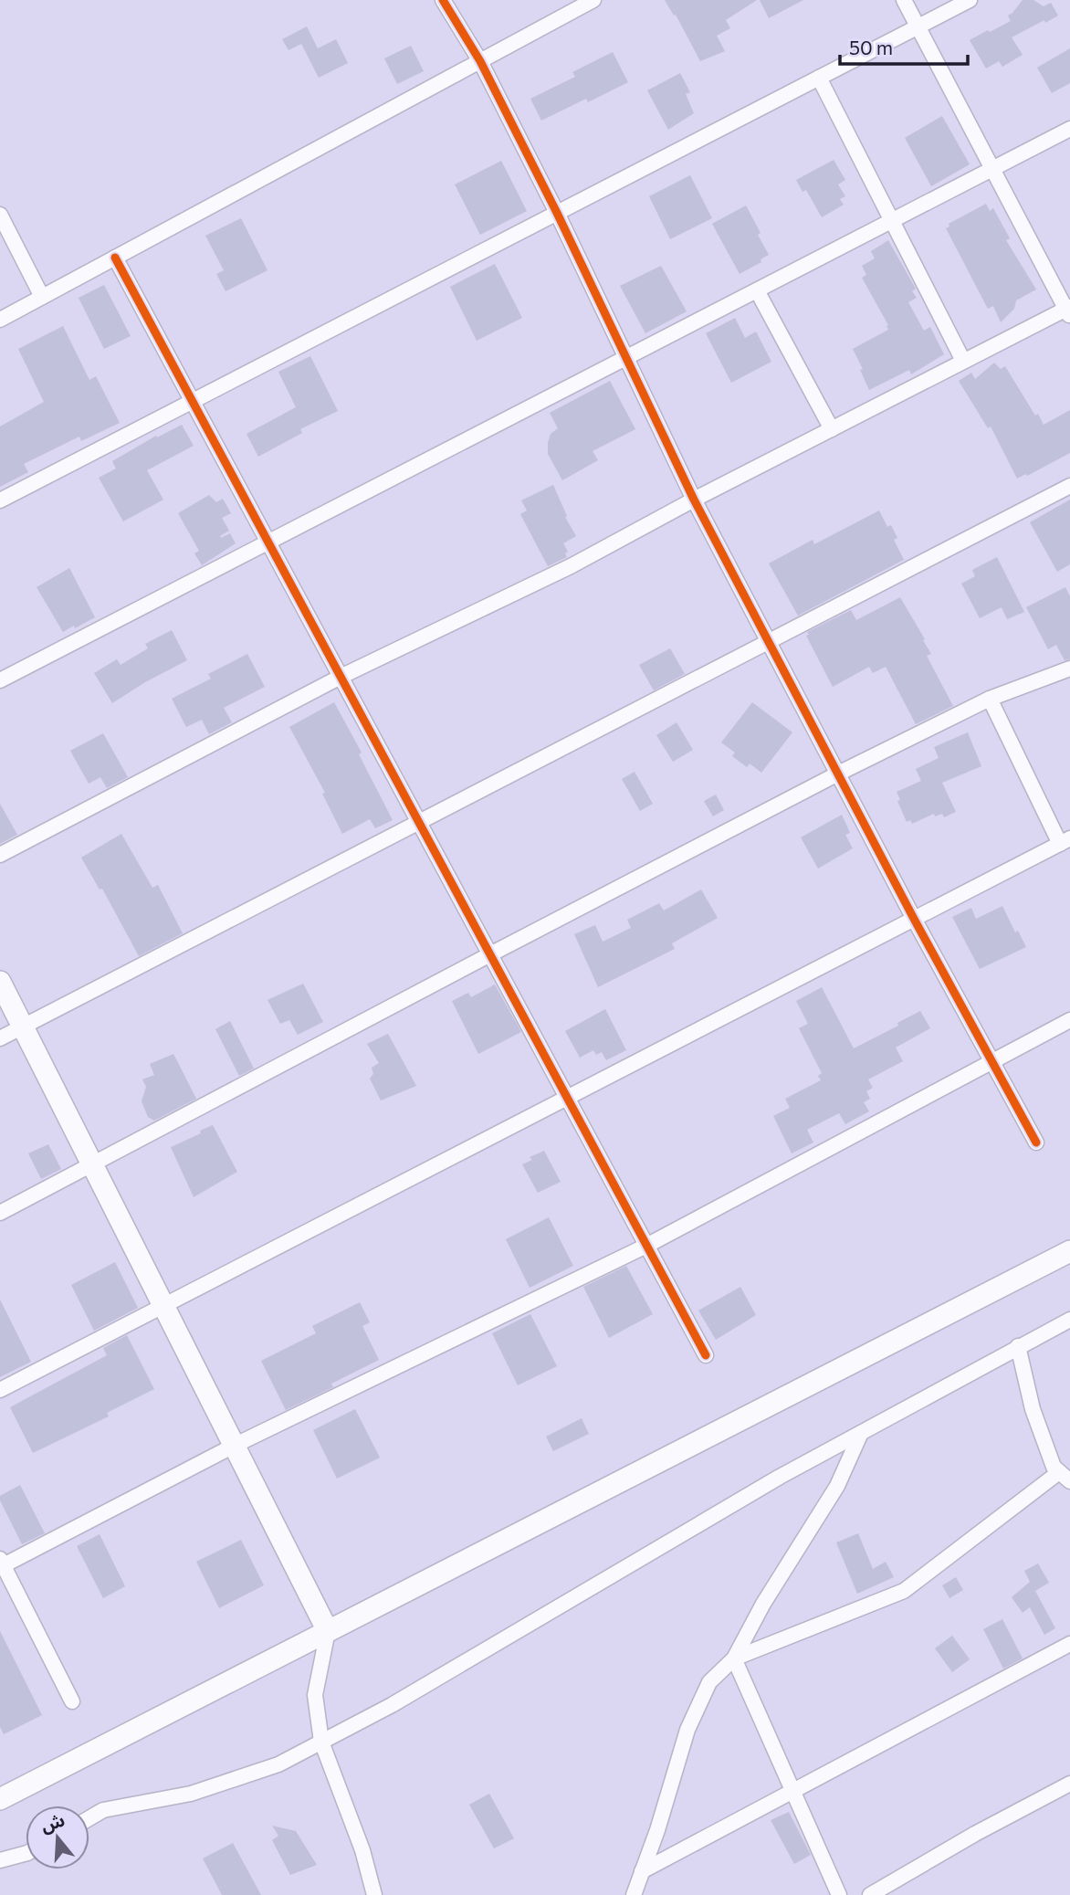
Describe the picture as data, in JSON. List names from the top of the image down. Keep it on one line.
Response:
{"scale_bar":"50 m","north":"top"}
